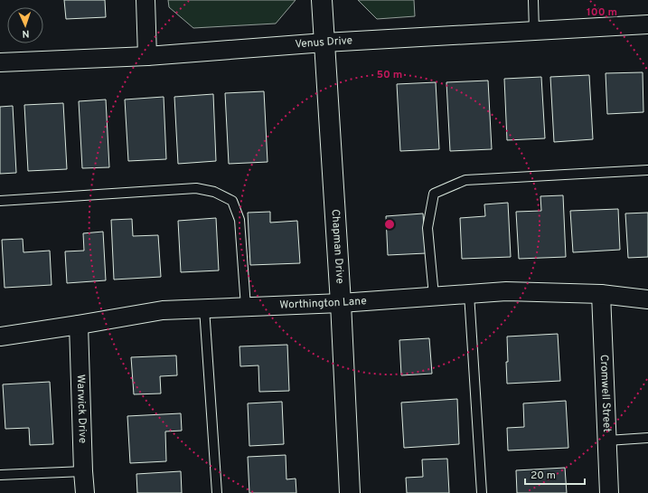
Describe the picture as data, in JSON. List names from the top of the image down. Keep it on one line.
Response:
{"streets":{"street":["Venus Drive","Chapman Drive","Worthington Lane","Cromwell Street","Warwick Drive"]},"crossings":[["Venus Drive","Chapman Drive"],["Chapman Drive","Worthington Lane"],["Worthington Lane","Cromwell Street"],["Worthington Lane","Warwick Drive"]],"scale_bar":"20 m","north":"bottom","rings":["100 m","50 m"]}
